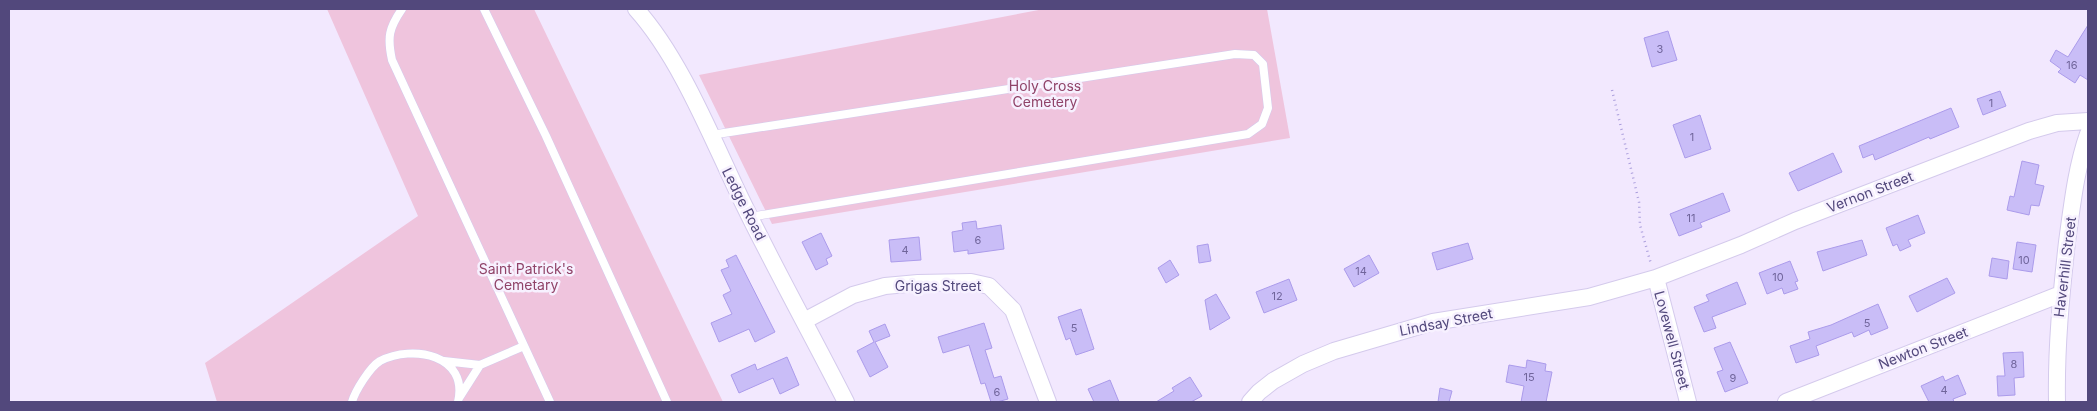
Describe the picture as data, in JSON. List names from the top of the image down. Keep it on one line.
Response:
{"streets":{"street":["Vernon Street","Ledge Road","Haverhill Street","Grigas Street","Lindsay Street","Lovewell Street","Newton Street"]},"crossings":[["Vernon Street","Lindsay Street"],["Vernon Street","Lovewell Street"],["Ledge Road","Grigas Street"],["Haverhill Street","Newton Street"],["Lindsay Street","Lovewell Street"]],"parks":["Holy Cross Cemetery","Saint Patrick's Cemetary"],"house_numbers":["3","16","1","1","11","6","4","10","14","10","12","5","5","8","15","9","4","6"]}
